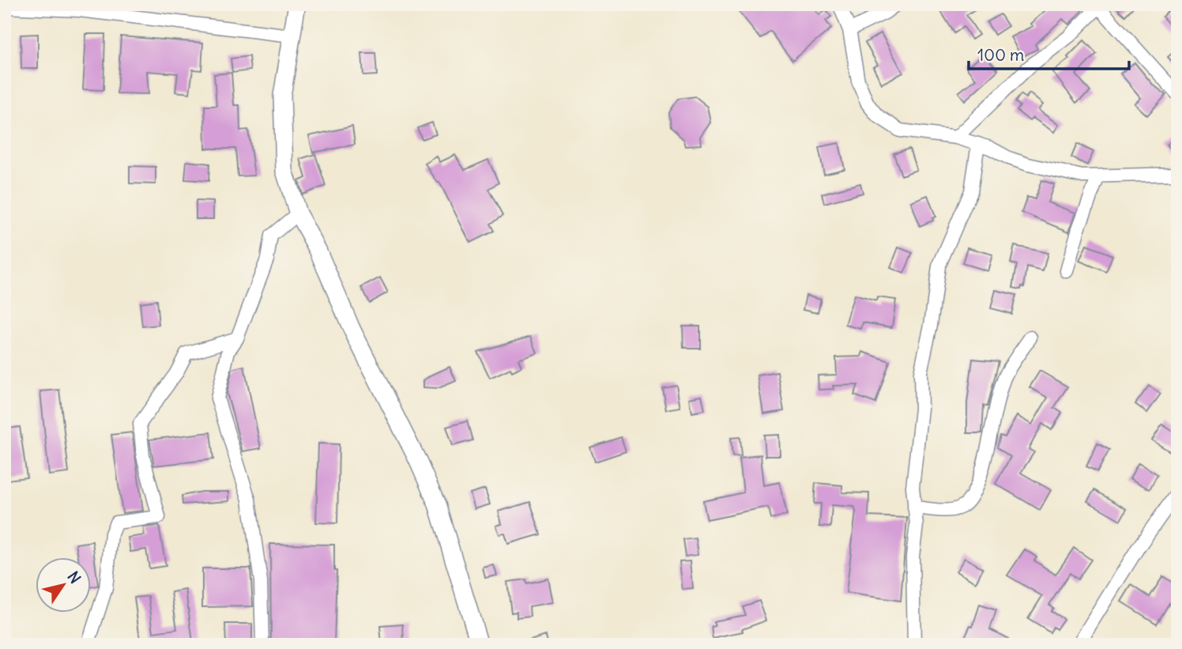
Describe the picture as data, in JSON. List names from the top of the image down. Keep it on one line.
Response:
{"scale_bar":"100 m","north":"top right"}
